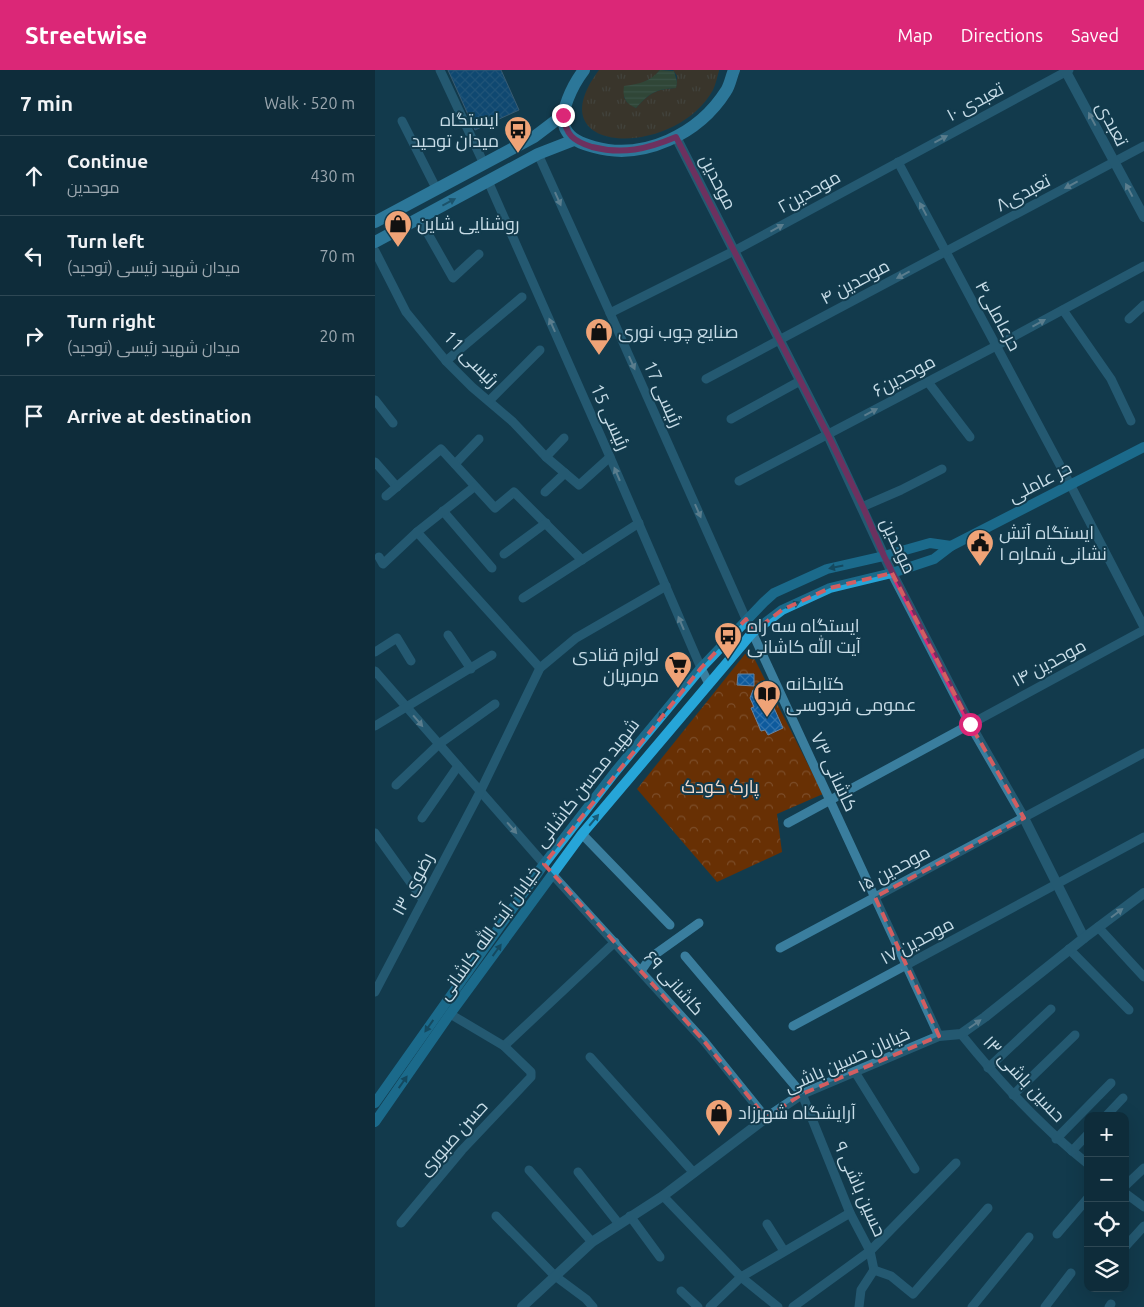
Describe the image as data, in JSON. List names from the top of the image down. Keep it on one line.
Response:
{"streets":{"main road":["حر عاملی","شهید محسن کاشانی","خیابان آیت الله کاشانی"],"street":["تعبدی ۱۰","تعبدی","موحدین","موحدین۲","تعبدی۸","موحدین ۴","حرعاملی۴","رئیسی 11","موحدین۶","رئیسی 17","رئیسی 15","موحدین ۱۴","کاشانی ۷۳","موحدین ۱۵","رضوی ۱۳","موحدین ۱۷","کاشانی ۶۹","خیابان حسین باشی","حسین باشی ۱۳","حسن صبوری","حسین باشی ۹"]},"crossings":[["تعبدی ۱۰","تعبدی"],["تعبدی ۱۰","موحدین۲"],["تعبدی ۱۰","حرعاملی۴"],["تعبدی","تعبدی۸"],["موحدین","موحدین۲"],["موحدین","موحدین ۴"],["موحدین","موحدین۶"],["موحدین","حر عاملی"],["موحدین","موحدین ۱۴"],["موحدین","شهید محسن کاشانی"],["موحدین","موحدین ۱۵"],["موحدین","موحدین ۱۷"],["موحدین۲","حرعاملی۴"],["موحدین۲","رئیسی 17"],["تعبدی۸","موحدین ۴"],["تعبدی۸","حرعاملی۴"],["موحدین ۴","حرعاملی۴"],["حرعاملی۴","موحدین۶"],["حرعاملی۴","حر عاملی"],["حرعاملی۴","موحدین ۱۴"],["رئیسی 11","رئیسی 15"],["رئیسی 17","کاشانی ۷۳"],["رئیسی 17","شهید محسن کاشانی"],["رئیسی 17","خیابان آیت الله کاشانی"],["رئیسی 15","شهید محسن کاشانی"],["رئیسی 15","خیابان آیت الله کاشانی"],["موحدین ۱۴","کاشانی ۷۳"],["کاشانی ۷۳","موحدین ۱۵"],["کاشانی ۷۳","خیابان آیت الله کاشانی"],["کاشانی ۷۳","موحدین ۱۷"],["کاشانی ۷۳","خیابان حسین باشی"],["خیابان آیت الله کاشانی","کاشانی ۶۹"],["کاشانی ۶۹","خیابان حسین باشی"],["خیابان حسین باشی","حسین باشی ۱۳"],["خیابان حسین باشی","حسین باشی ۹"]],"one_way":["تعبدی ۱۰","تعبدی","موحدین۲","تعبدی۸","موحدین ۴","موحدین۶","رئیسی 17","رئیسی 15","شهید محسن کاشانی","خیابان آیت الله کاشانی"],"parks":["پارک کودک"],"places":{"bus stop":["ایستگاه میدان توحید","ایستگاه سه راه آیت الله کاشانی"],"shop":["روشنایی شاین","صنایع چوب نوری","آرایشگاه شهرزاد"],"public building":["ایستگاه آتش نشانی شماره ۱"],"supermarket":["لوازم قنادی مرمریان"],"library":["کتابخانه عمومی فردوسی"]},"page":{"header":"Streetwise","nav":["Map","Directions","Saved"],"heading":["7 min","Walk · 520 m"],"list":[["Continue","موحدین","430 m"],["Turn left","میدان شهید رئیسی (توحید)","70 m"],["Turn right","میدان شهید رئیسی (توحید)","20 m"],"Arrive at destination"],"map_buttons":["+","−"]}}
